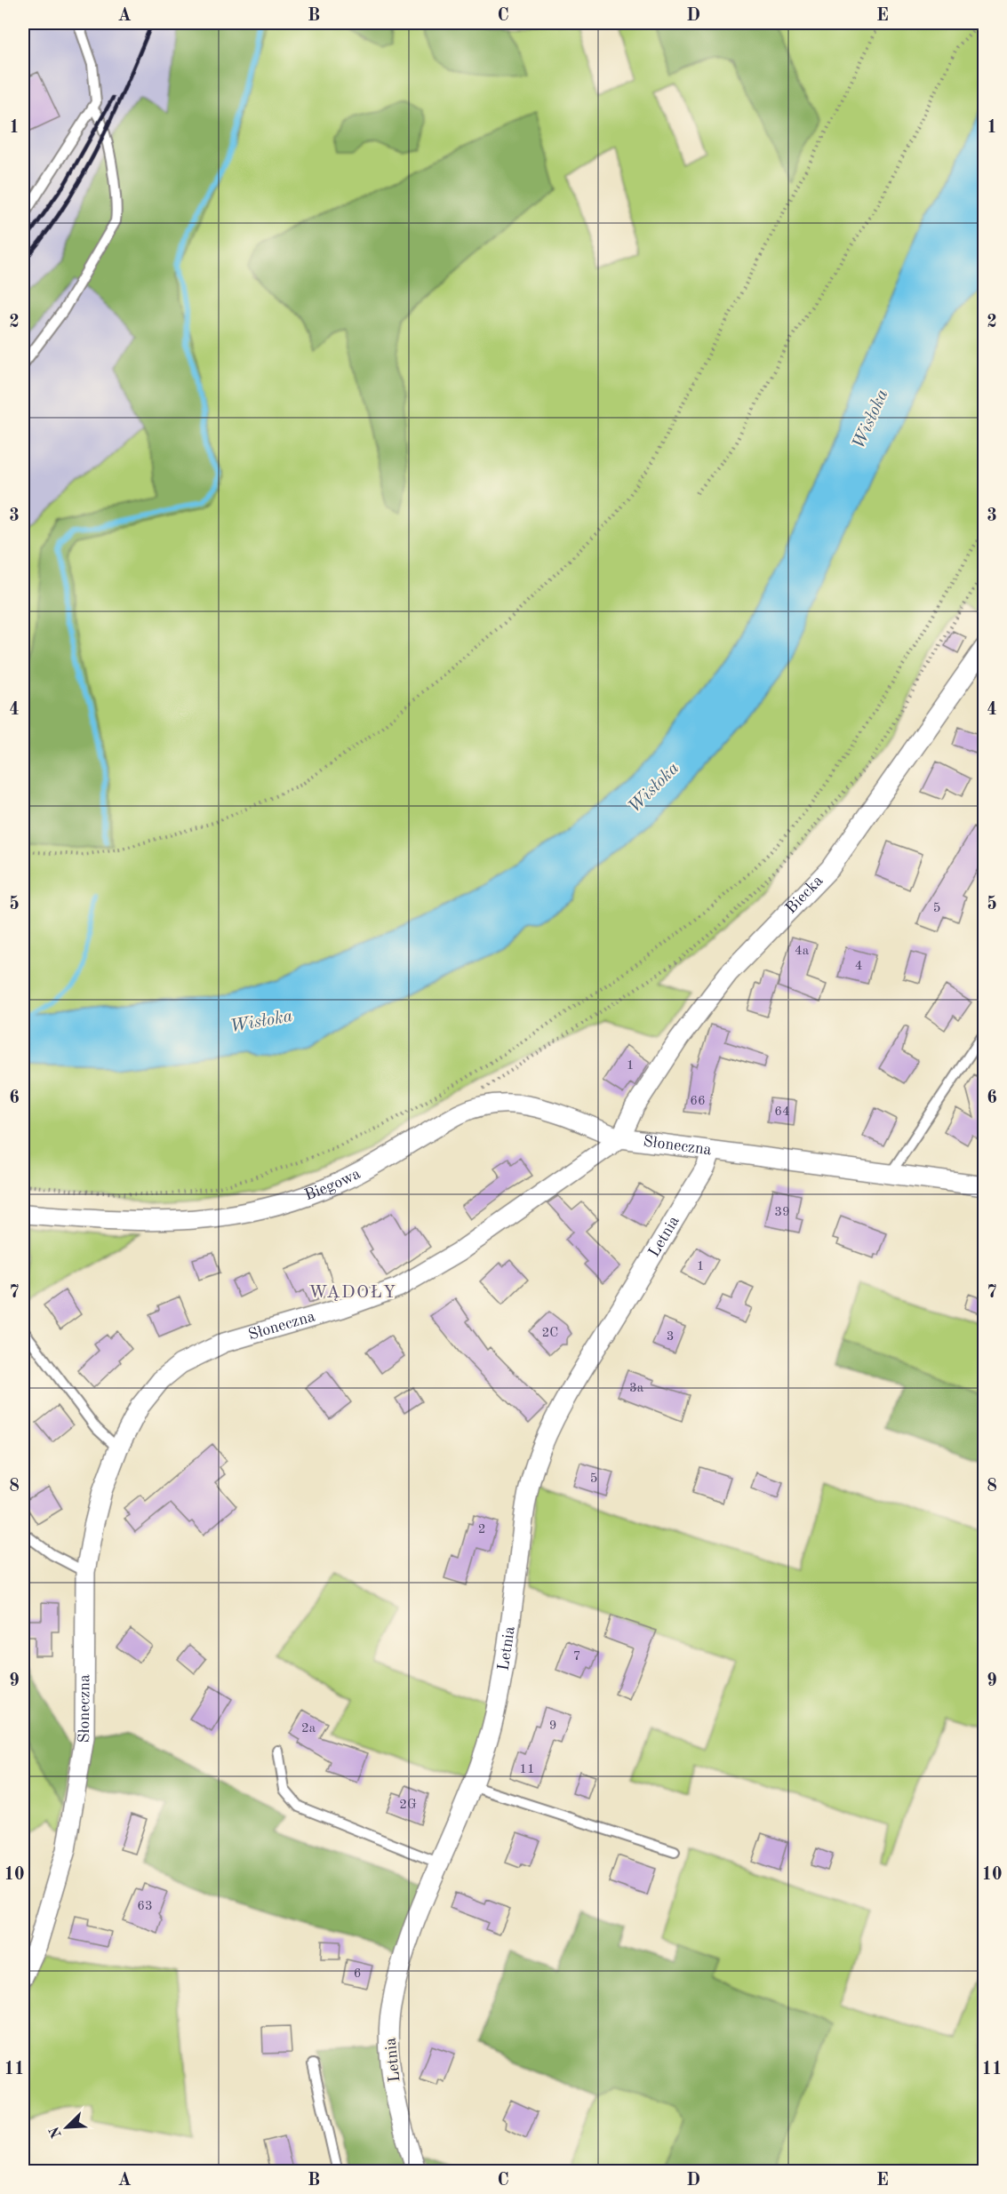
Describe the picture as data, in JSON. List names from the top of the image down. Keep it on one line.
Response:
{"streets":{"street":["Biecka","Słoneczna","Biegowa","Letnia"]},"crossings":[["Biecka","Słoneczna"],["Biecka","Biegowa"],["Słoneczna","Biegowa"],["Słoneczna","Letnia"]],"districts":["WĄDOŁY"],"water":["Wisłoka"],"house_numbers":["5","4a","4","1","66","64","39","1","2C","3","3a","5","2","7","9","2a","11","2G","63","6"],"north":"bottom left","grid":{"columns":["A","B","C","D","E"],"rows":["1","2","3","4","5","6","7","8","9","10","11"]}}
